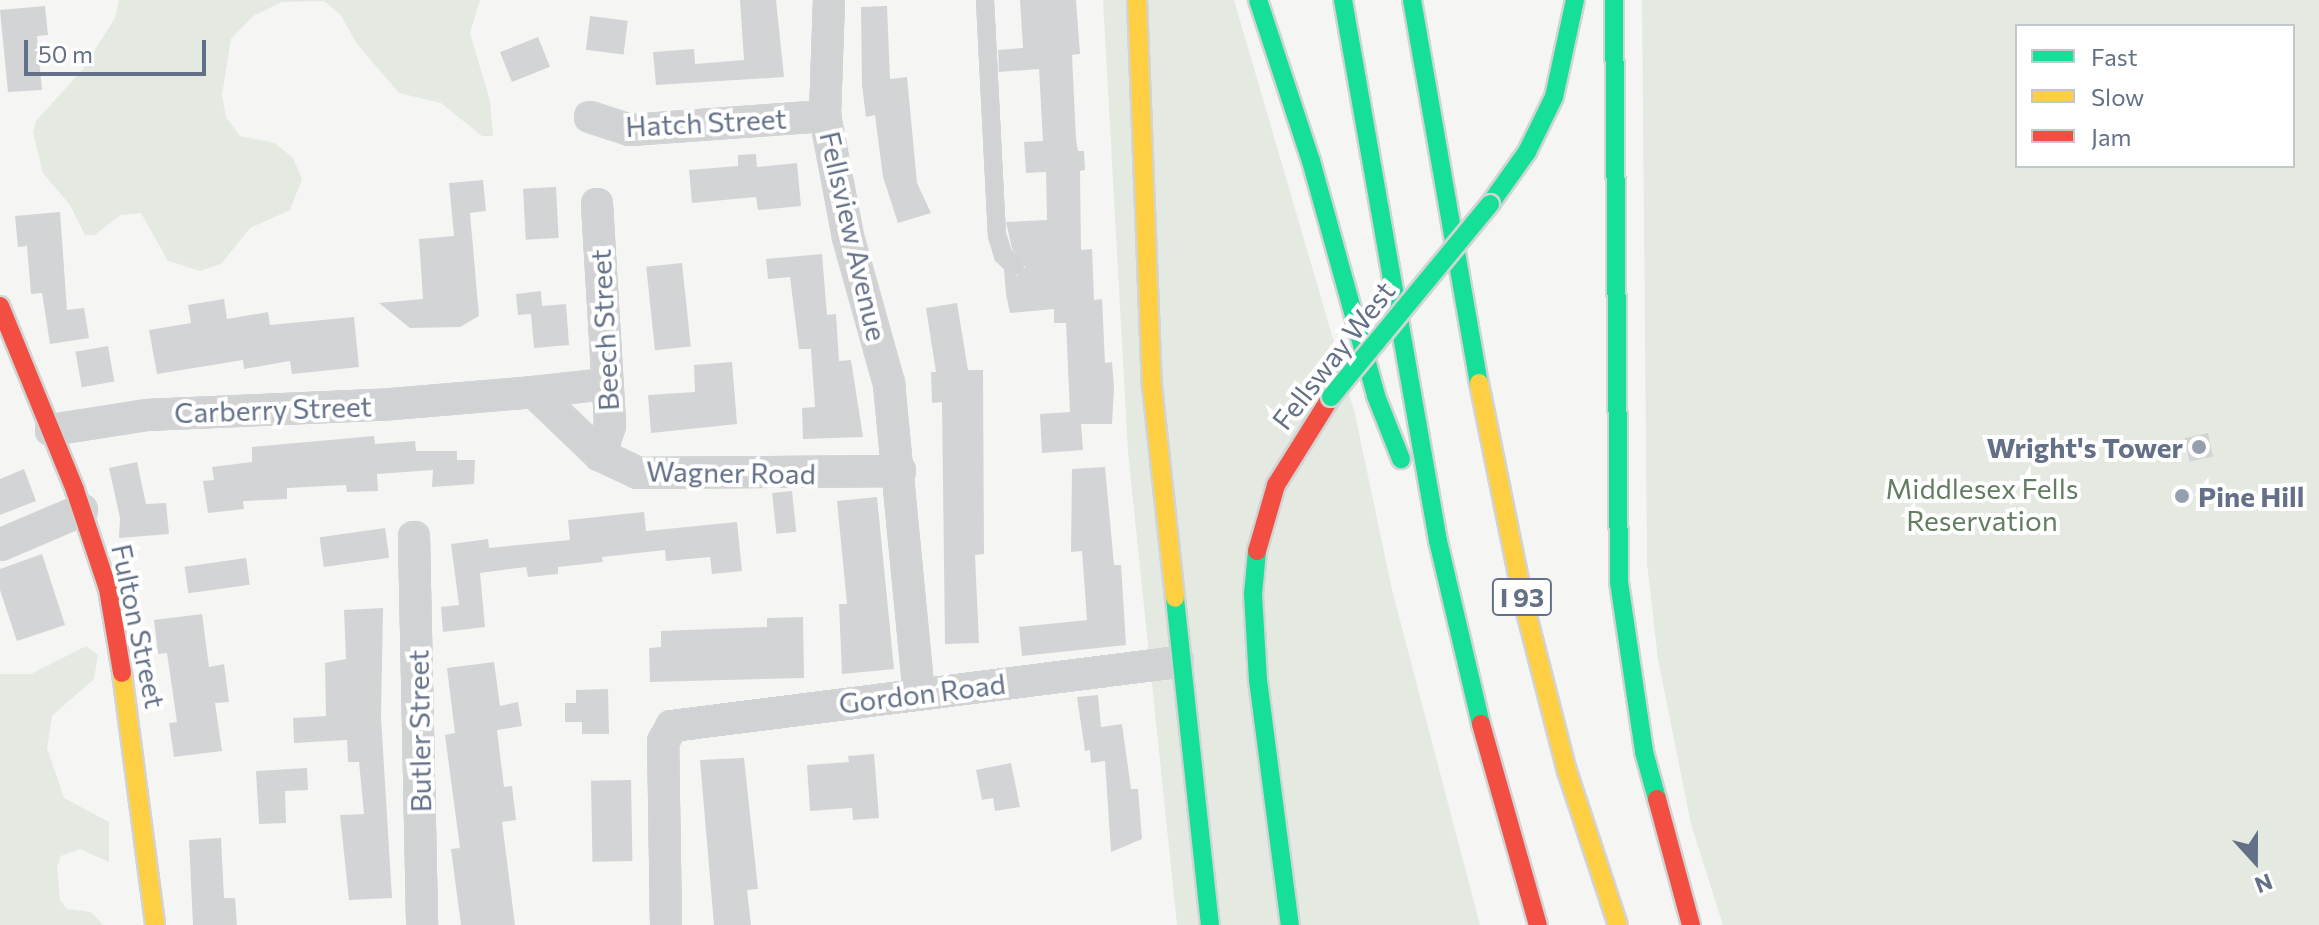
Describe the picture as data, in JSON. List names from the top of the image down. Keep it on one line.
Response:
{"streets":{"main road":["Fellsway West","I 93","Fulton Street"],"street":["Hatch Street","Fellsview Avenue","Beech Street","Carberry Street","Wagner Road","Gordon Road","Butler Street"]},"crossings":[["Hatch Street","Fellsview Avenue"],["Fellsview Avenue","Wagner Road"],["Fellsview Avenue","Gordon Road"],["Beech Street","Wagner Road"],["Carberry Street","Wagner Road"],["Carberry Street","Fulton Street"]],"parks":["Middlesex Fells Reservation"],"places":["Wright's Tower","Pine Hill"],"legend":["Fast","Slow","Jam"],"scale_bar":"50 m","north":"bottom"}
